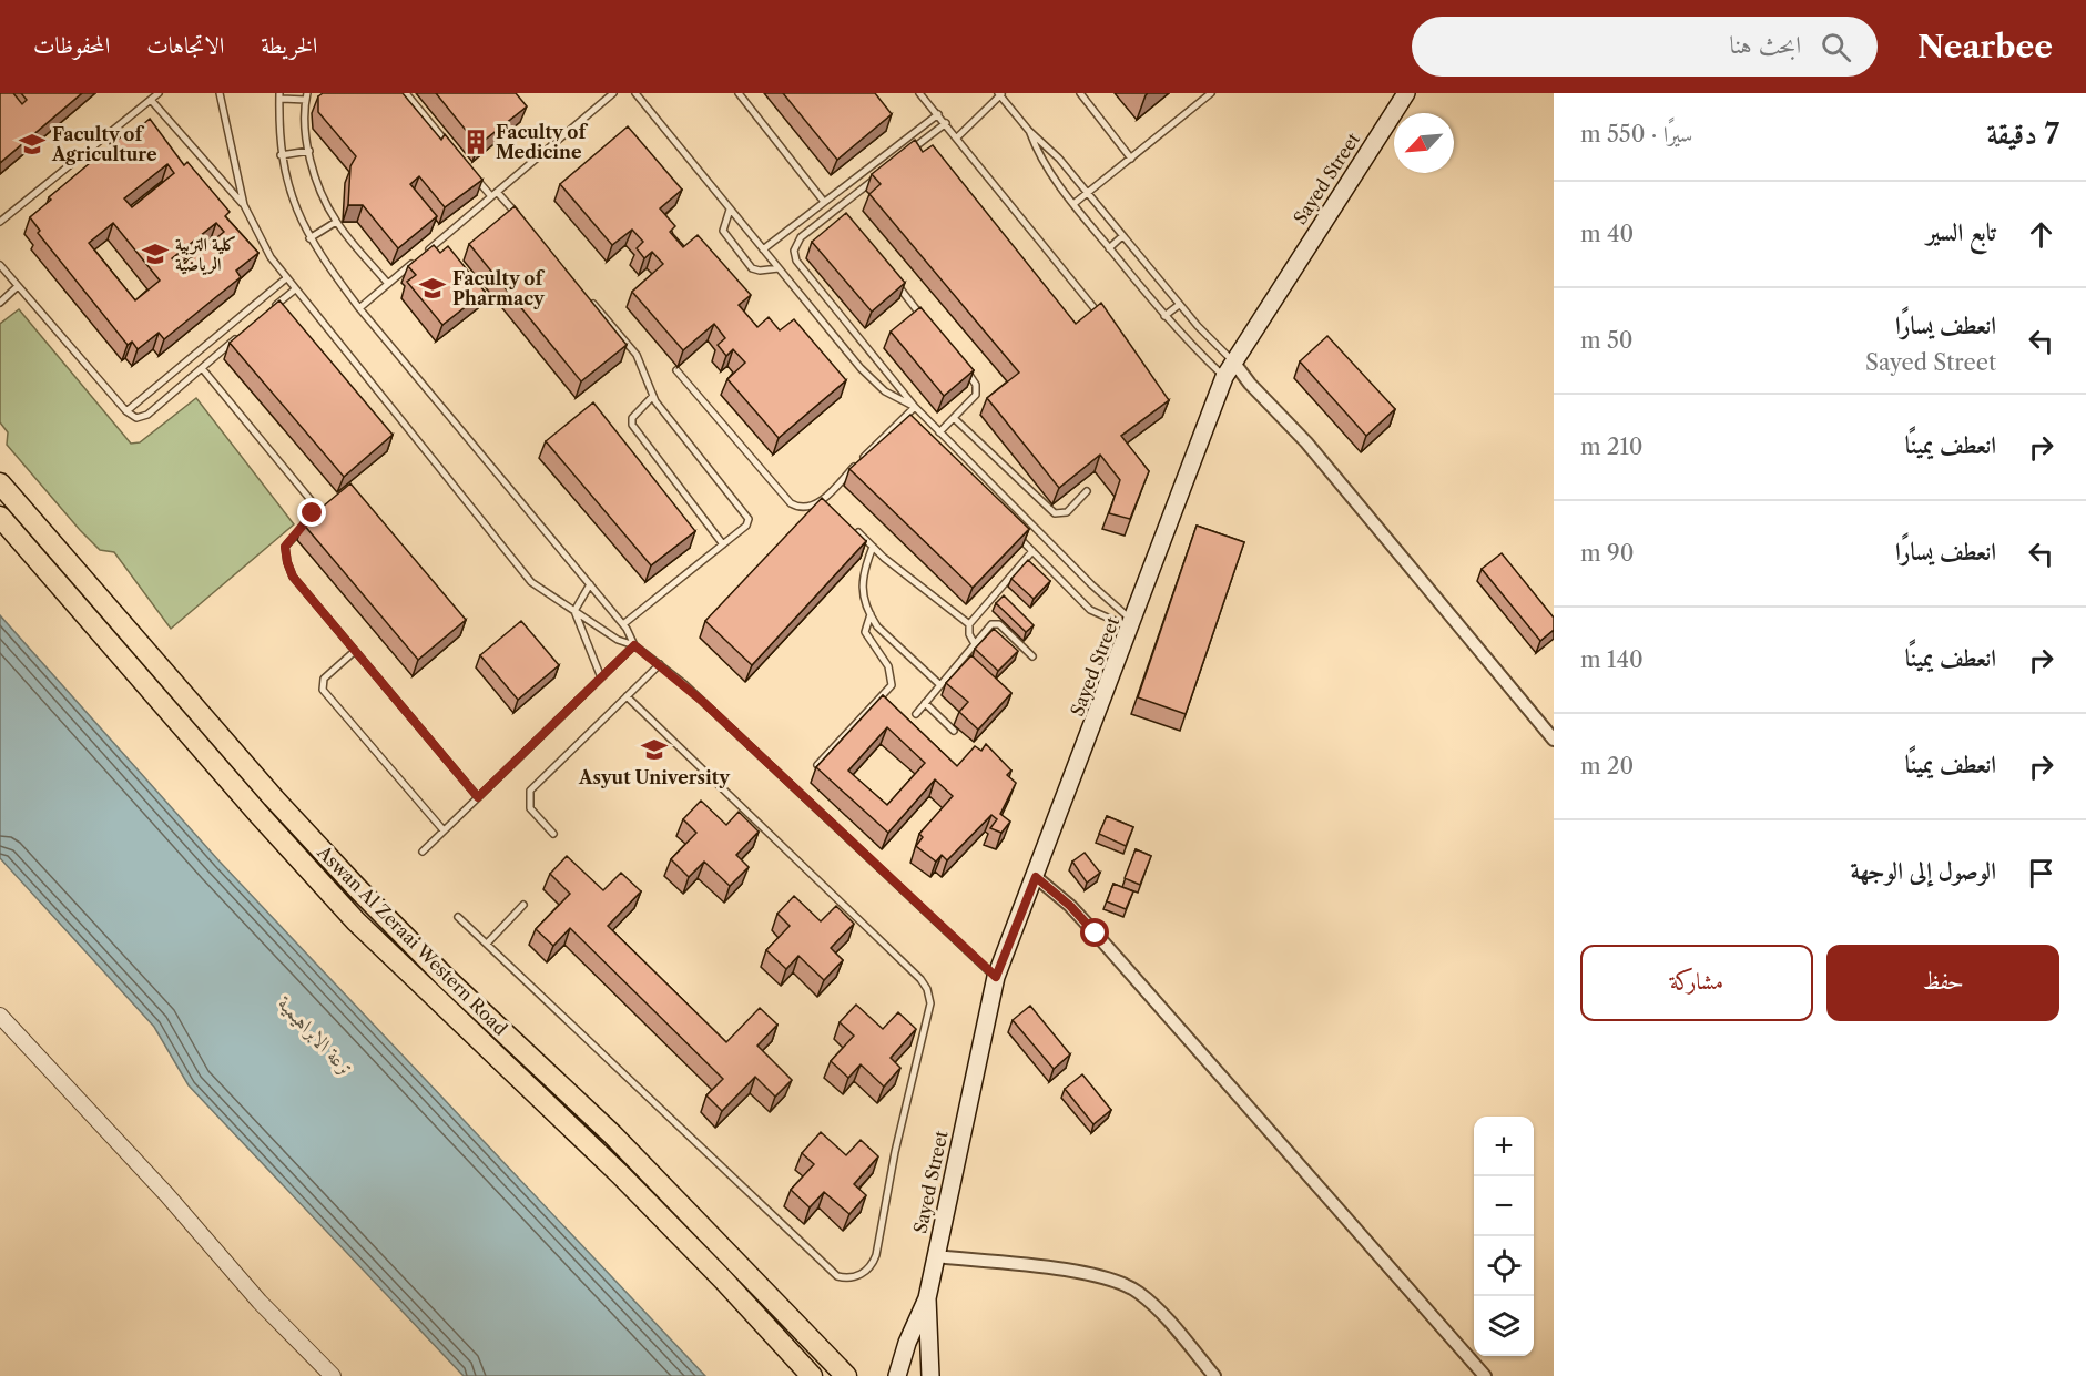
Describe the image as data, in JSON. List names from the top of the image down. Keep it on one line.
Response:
{"streets":{"main road":["Sayed Street","Aswan Al Zeraai Western Road"]},"water":["ترعة الابراهيمية"],"places":{"building":["Faculty of Medicine"],"school or university":["Faculty of Agriculture","كلية التربية الرياضية","Faculty of Pharmacy","Asyut University"]},"north":"bottom left","page":{"header":"Nearbee","search":"ابحث هنا","nav":["الخريطة","الاتجاهات","المحفوظات"],"heading":["7 دقيقة","سيرًا · 550 m"],"list":[["تابع السير","40 m"],["انعطف يسارًا","Sayed Street","50 m"],["انعطف يمينًا","210 m"],["انعطف يسارًا","90 m"],["انعطف يمينًا","140 m"],["انعطف يمينًا","20 m"],"الوصول إلى الوجهة"],"buttons":["حفظ","مشاركة"],"map_buttons":["+","−"]}}
